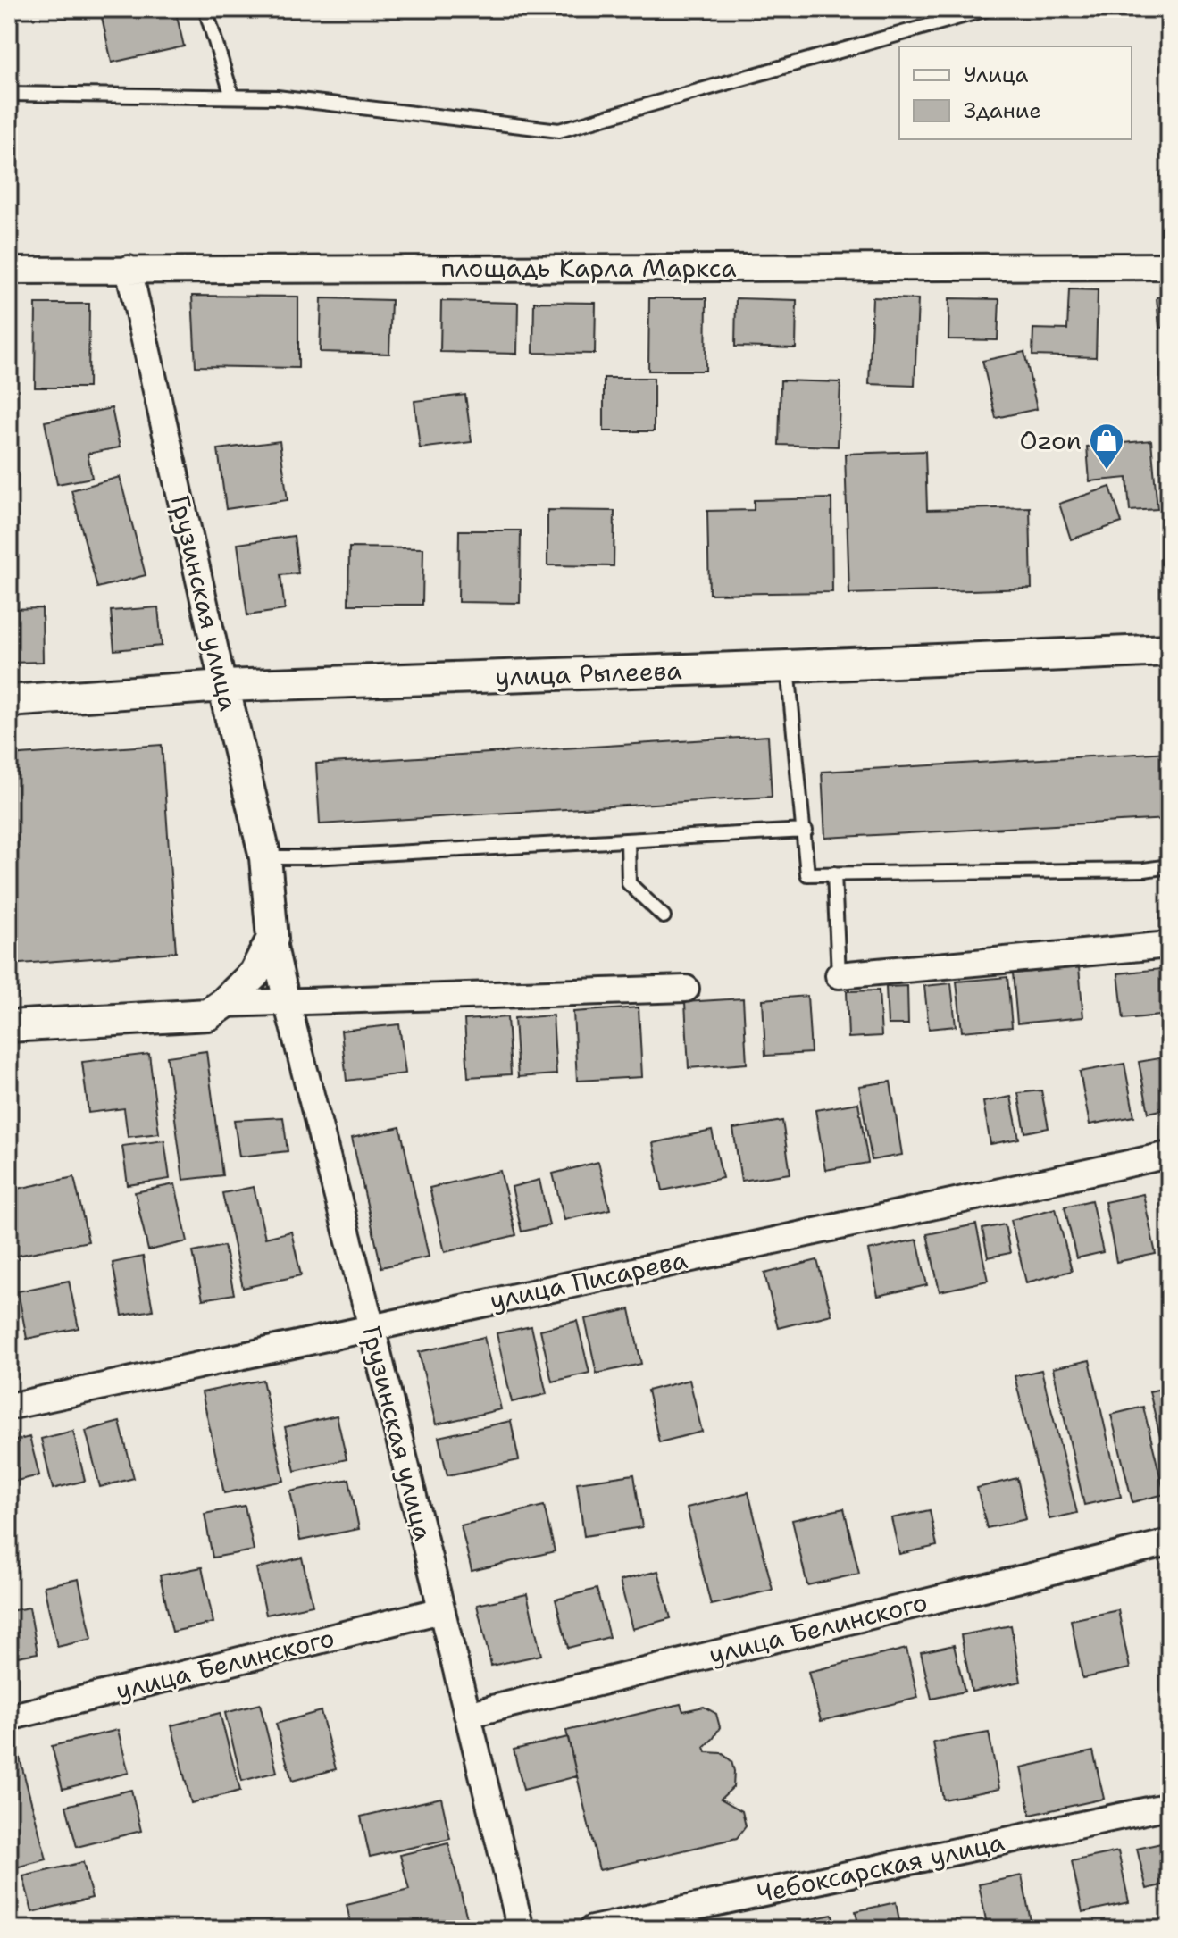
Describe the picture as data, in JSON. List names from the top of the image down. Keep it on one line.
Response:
{"streets":{"street":["площадь Карла Маркса","Грузинская улица","улица Рылеева","улица Писарева","улица Белинского","Чебоксарская улица"]},"crossings":[["площадь Карла Маркса","Грузинская улица"],["Грузинская улица","улица Рылеева"],["Грузинская улица","улица Писарева"],["Грузинская улица","улица Белинского"]],"places":{"shop":["Ozon"]},"legend":["Улица","Здание"]}
